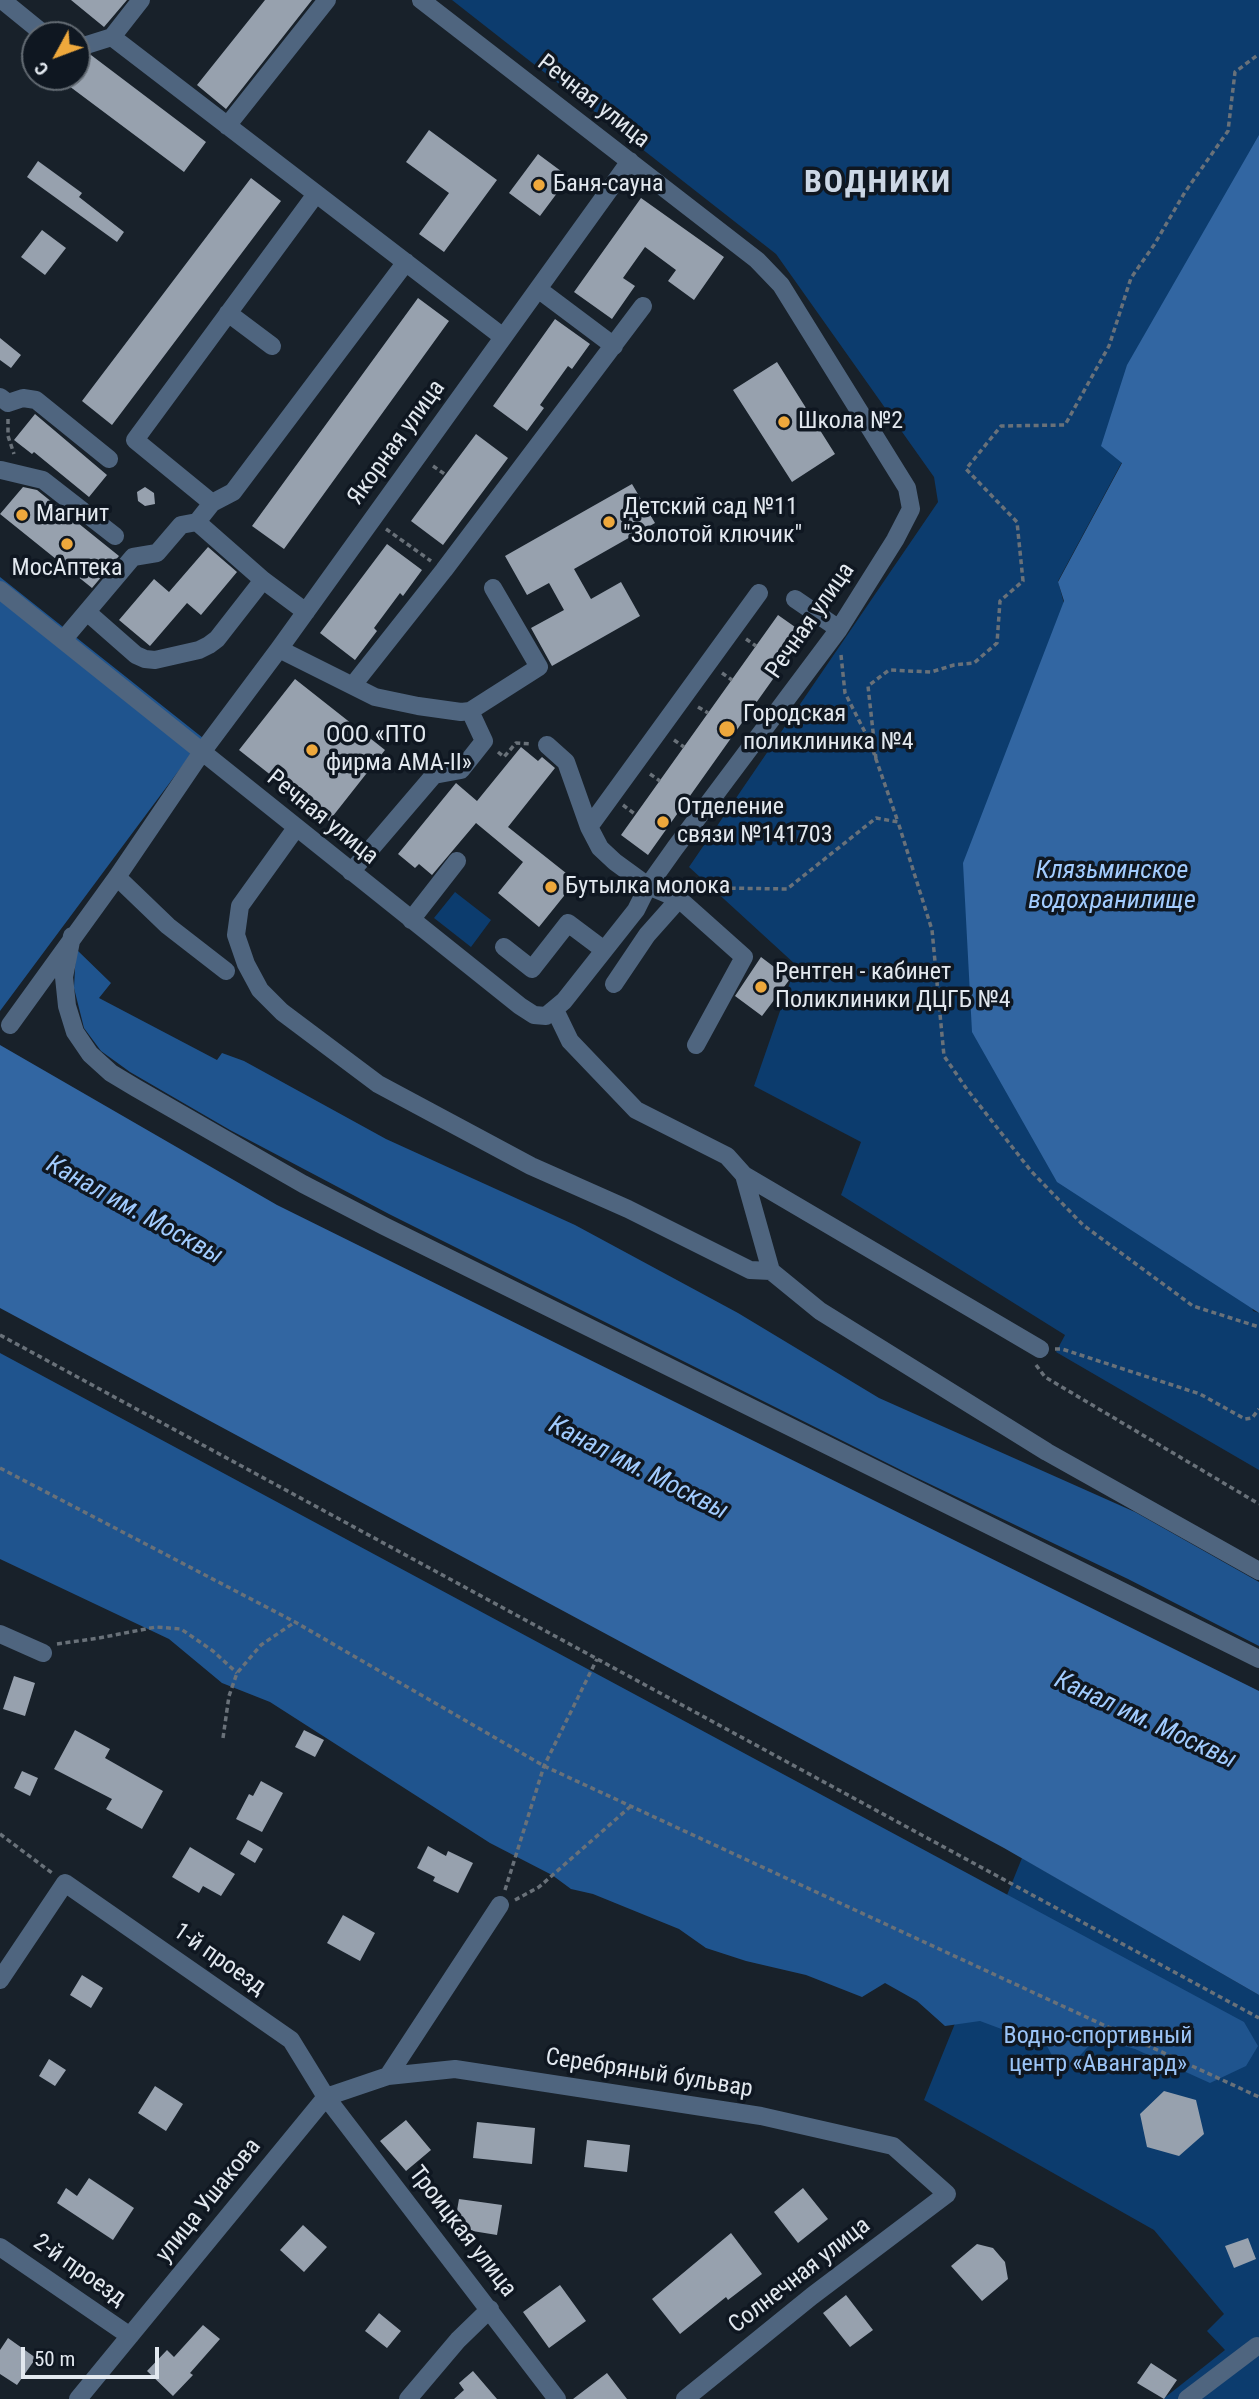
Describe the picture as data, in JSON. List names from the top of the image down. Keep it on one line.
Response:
{"streets":{"street":["Речная улица","Якорная улица","1-й проезд","Серебряный бульвар","улица Ушакова","Троицкая улица","2-й проезд","Солнечная улица"]},"crossings":[["Речная улица","Якорная улица"],["1-й проезд","Серебряный бульвар"],["1-й проезд","улица Ушакова"],["1-й проезд","Троицкая улица"],["Серебряный бульвар","улица Ушакова"],["Серебряный бульвар","Троицкая улица"],["Серебряный бульвар","Солнечная улица"],["улица Ушакова","Троицкая улица"],["улица Ушакова","2-й проезд"]],"districts":["ВОДНИКИ"],"water":["Клязьминское водохранилище","Канал им. Москвы"],"parks":["Водно-спортивный центр «Авангард»"],"places":["Баня-сауна","Школа №2","Магнит","Детский сад №11 \"Золотой ключик\"","МосАптека","Городская поликлиника №4","ООО «ПТО фирма АМА-II»","Отделение связи №141703","Бутылка молока","Рентген - кабинет Поликлиники ДЦГБ №4"],"scale_bar":"50 m","north":"bottom left"}
